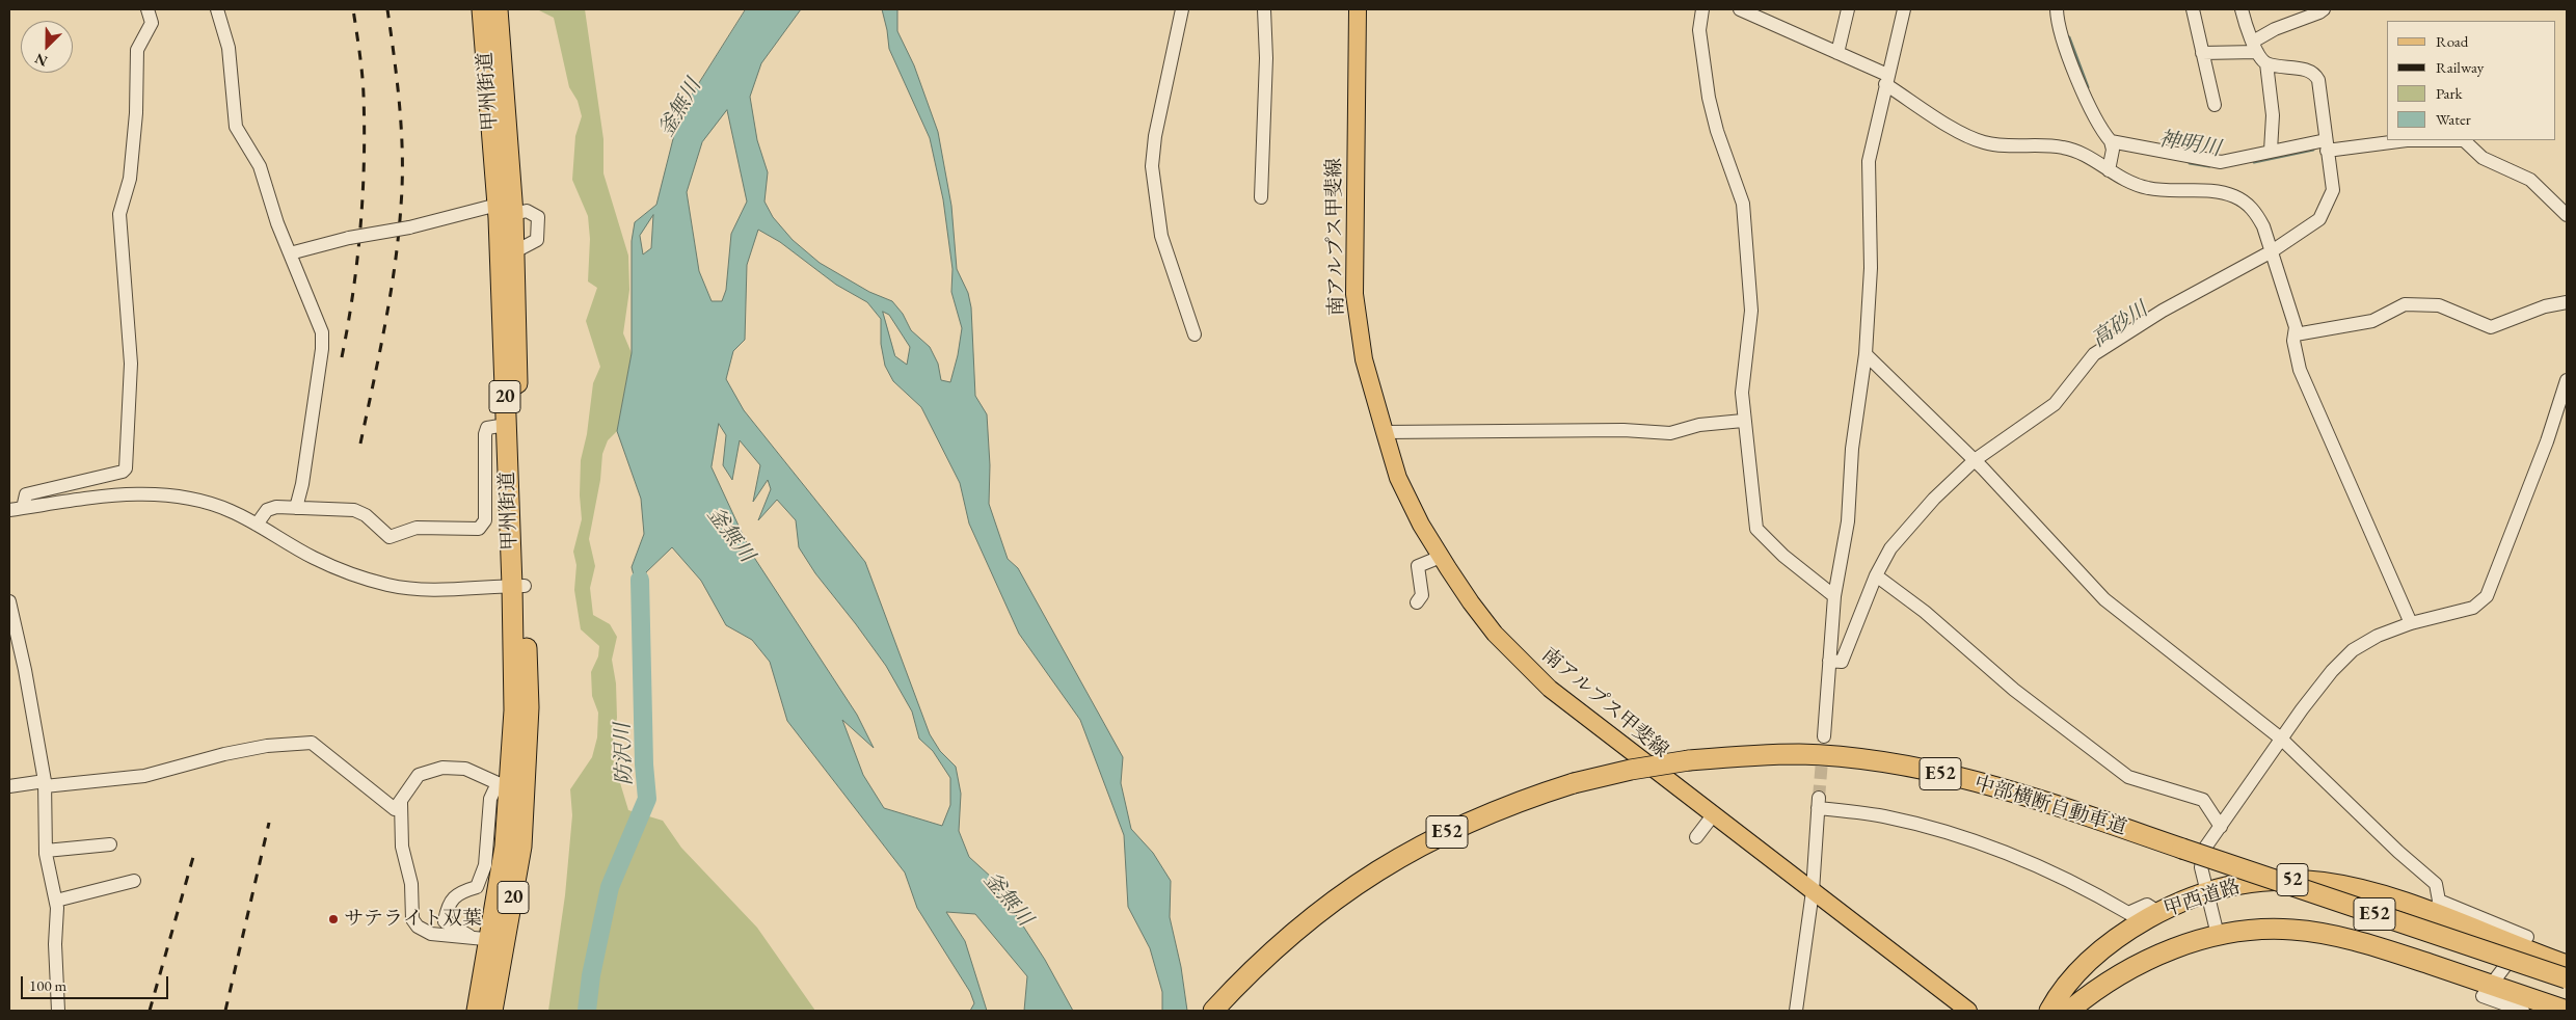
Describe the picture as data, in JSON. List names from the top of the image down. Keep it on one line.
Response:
{"streets":{"highway":["甲州街道","20","E52","中部横断自動車道","52","甲西道路"],"main road":["南アルプス甲斐線"]},"water":["釜無川","神明川","高砂川","防沢川"],"places":["サテライト双葉"],"legend":["Road","Railway","Park","Water"],"scale_bar":"100 m","north":"bottom left"}
